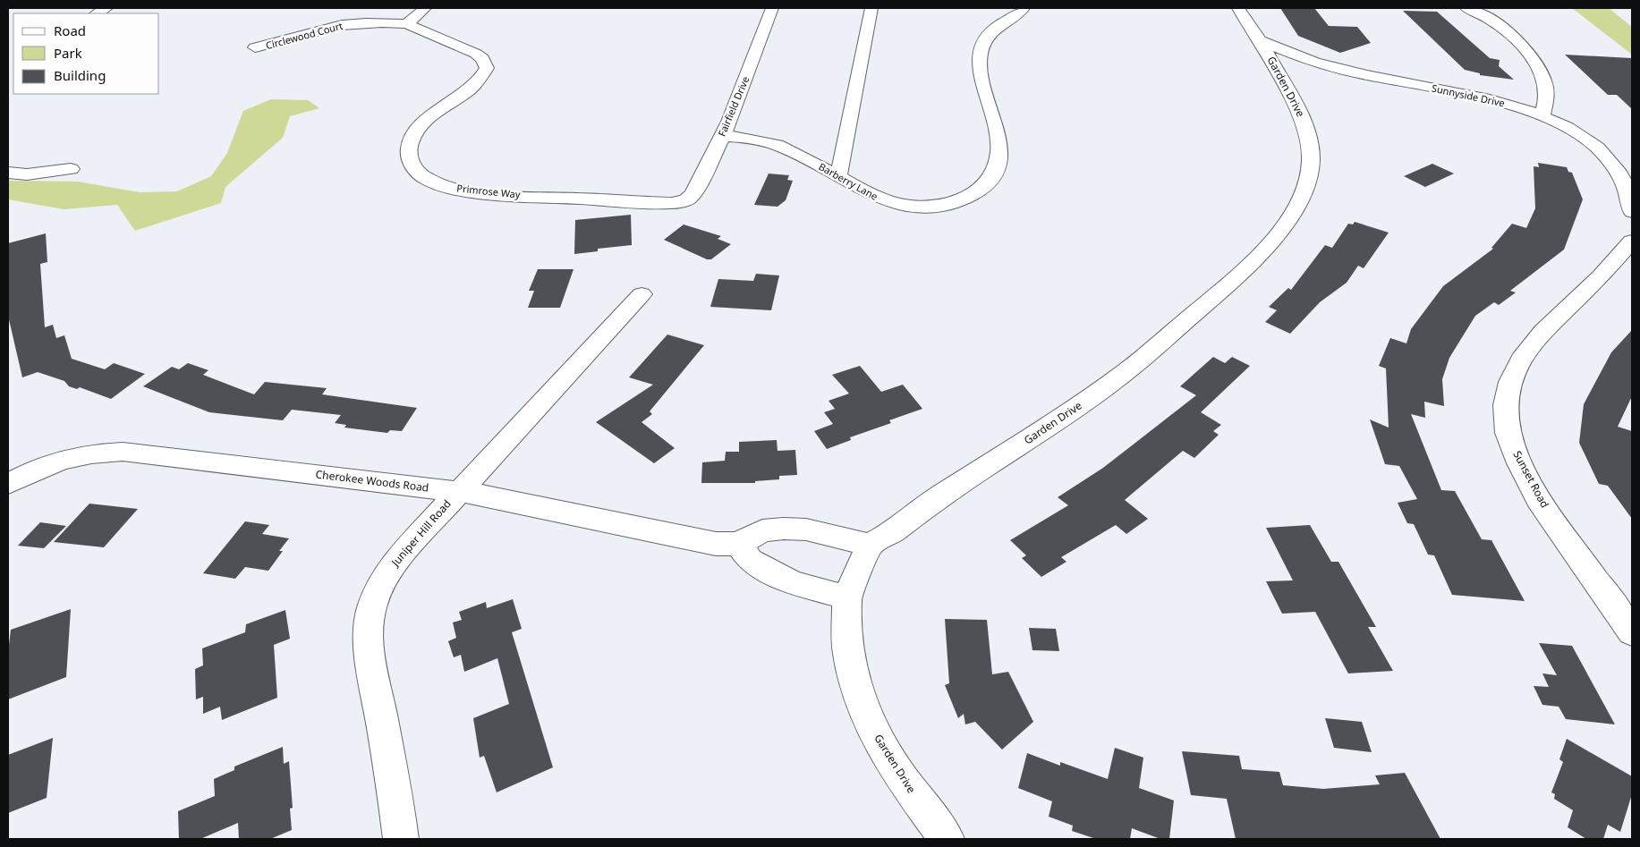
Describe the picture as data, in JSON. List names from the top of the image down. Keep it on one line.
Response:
{"streets":{"street":["Circlewood Court","Garden Drive","Sunnyside Drive","Fairfield Drive","Barberry Lane","Primrose Way","Sunset Road","Cherokee Woods Road","Juniper Hill Road"]},"crossings":[["Circlewood Court","Primrose Way"],["Garden Drive","Sunnyside Drive"],["Garden Drive","Cherokee Woods Road"],["Fairfield Drive","Barberry Lane"],["Fairfield Drive","Primrose Way"],["Cherokee Woods Road","Juniper Hill Road"]],"legend":["Road","Park","Building"]}
